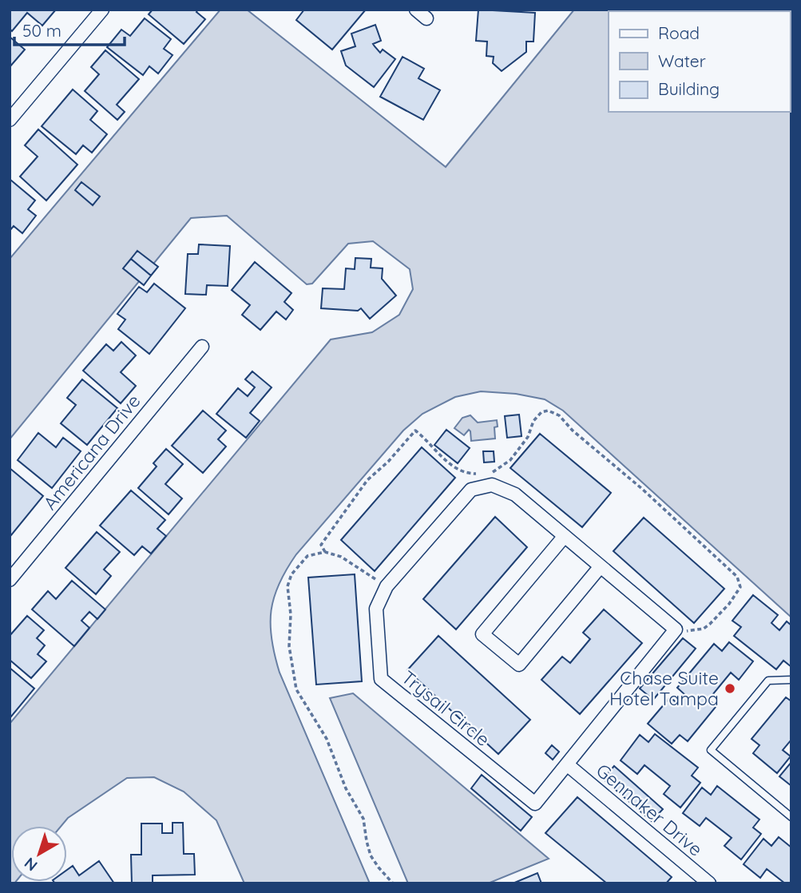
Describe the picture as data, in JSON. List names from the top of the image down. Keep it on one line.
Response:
{"streets":{"street":["Americana Drive","Trysail Circle","Gennaker Drive"]},"crossings":[["Trysail Circle","Gennaker Drive"]],"places":["Chase Suite Hotel Tampa"],"legend":["Road","Water","Building"],"scale_bar":"50 m","north":"bottom left"}
